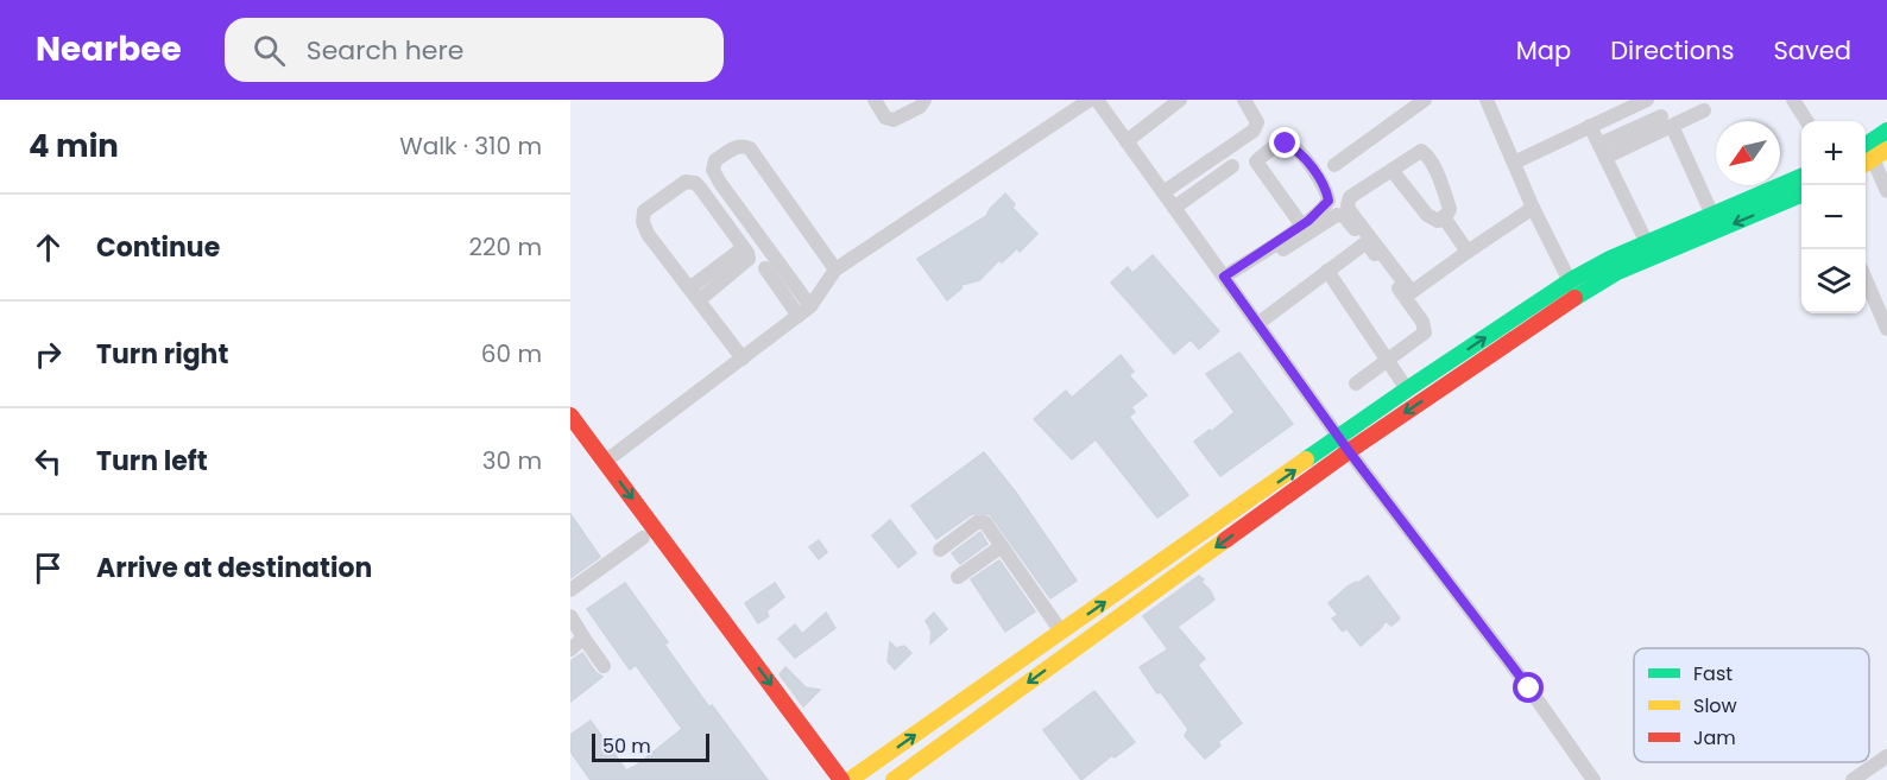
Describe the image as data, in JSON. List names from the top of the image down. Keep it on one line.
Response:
{"legend":["Fast","Slow","Jam"],"scale_bar":"50 m","north":"bottom left","page":{"header":"Nearbee","search":"Search here","nav":["Map","Directions","Saved"],"heading":["4 min","Walk · 310 m"],"map_buttons":["+","−"],"list":[["Continue","220 m"],["Turn right","60 m"],["Turn left","30 m"],"Arrive at destination"],"scale":"50 m"}}
